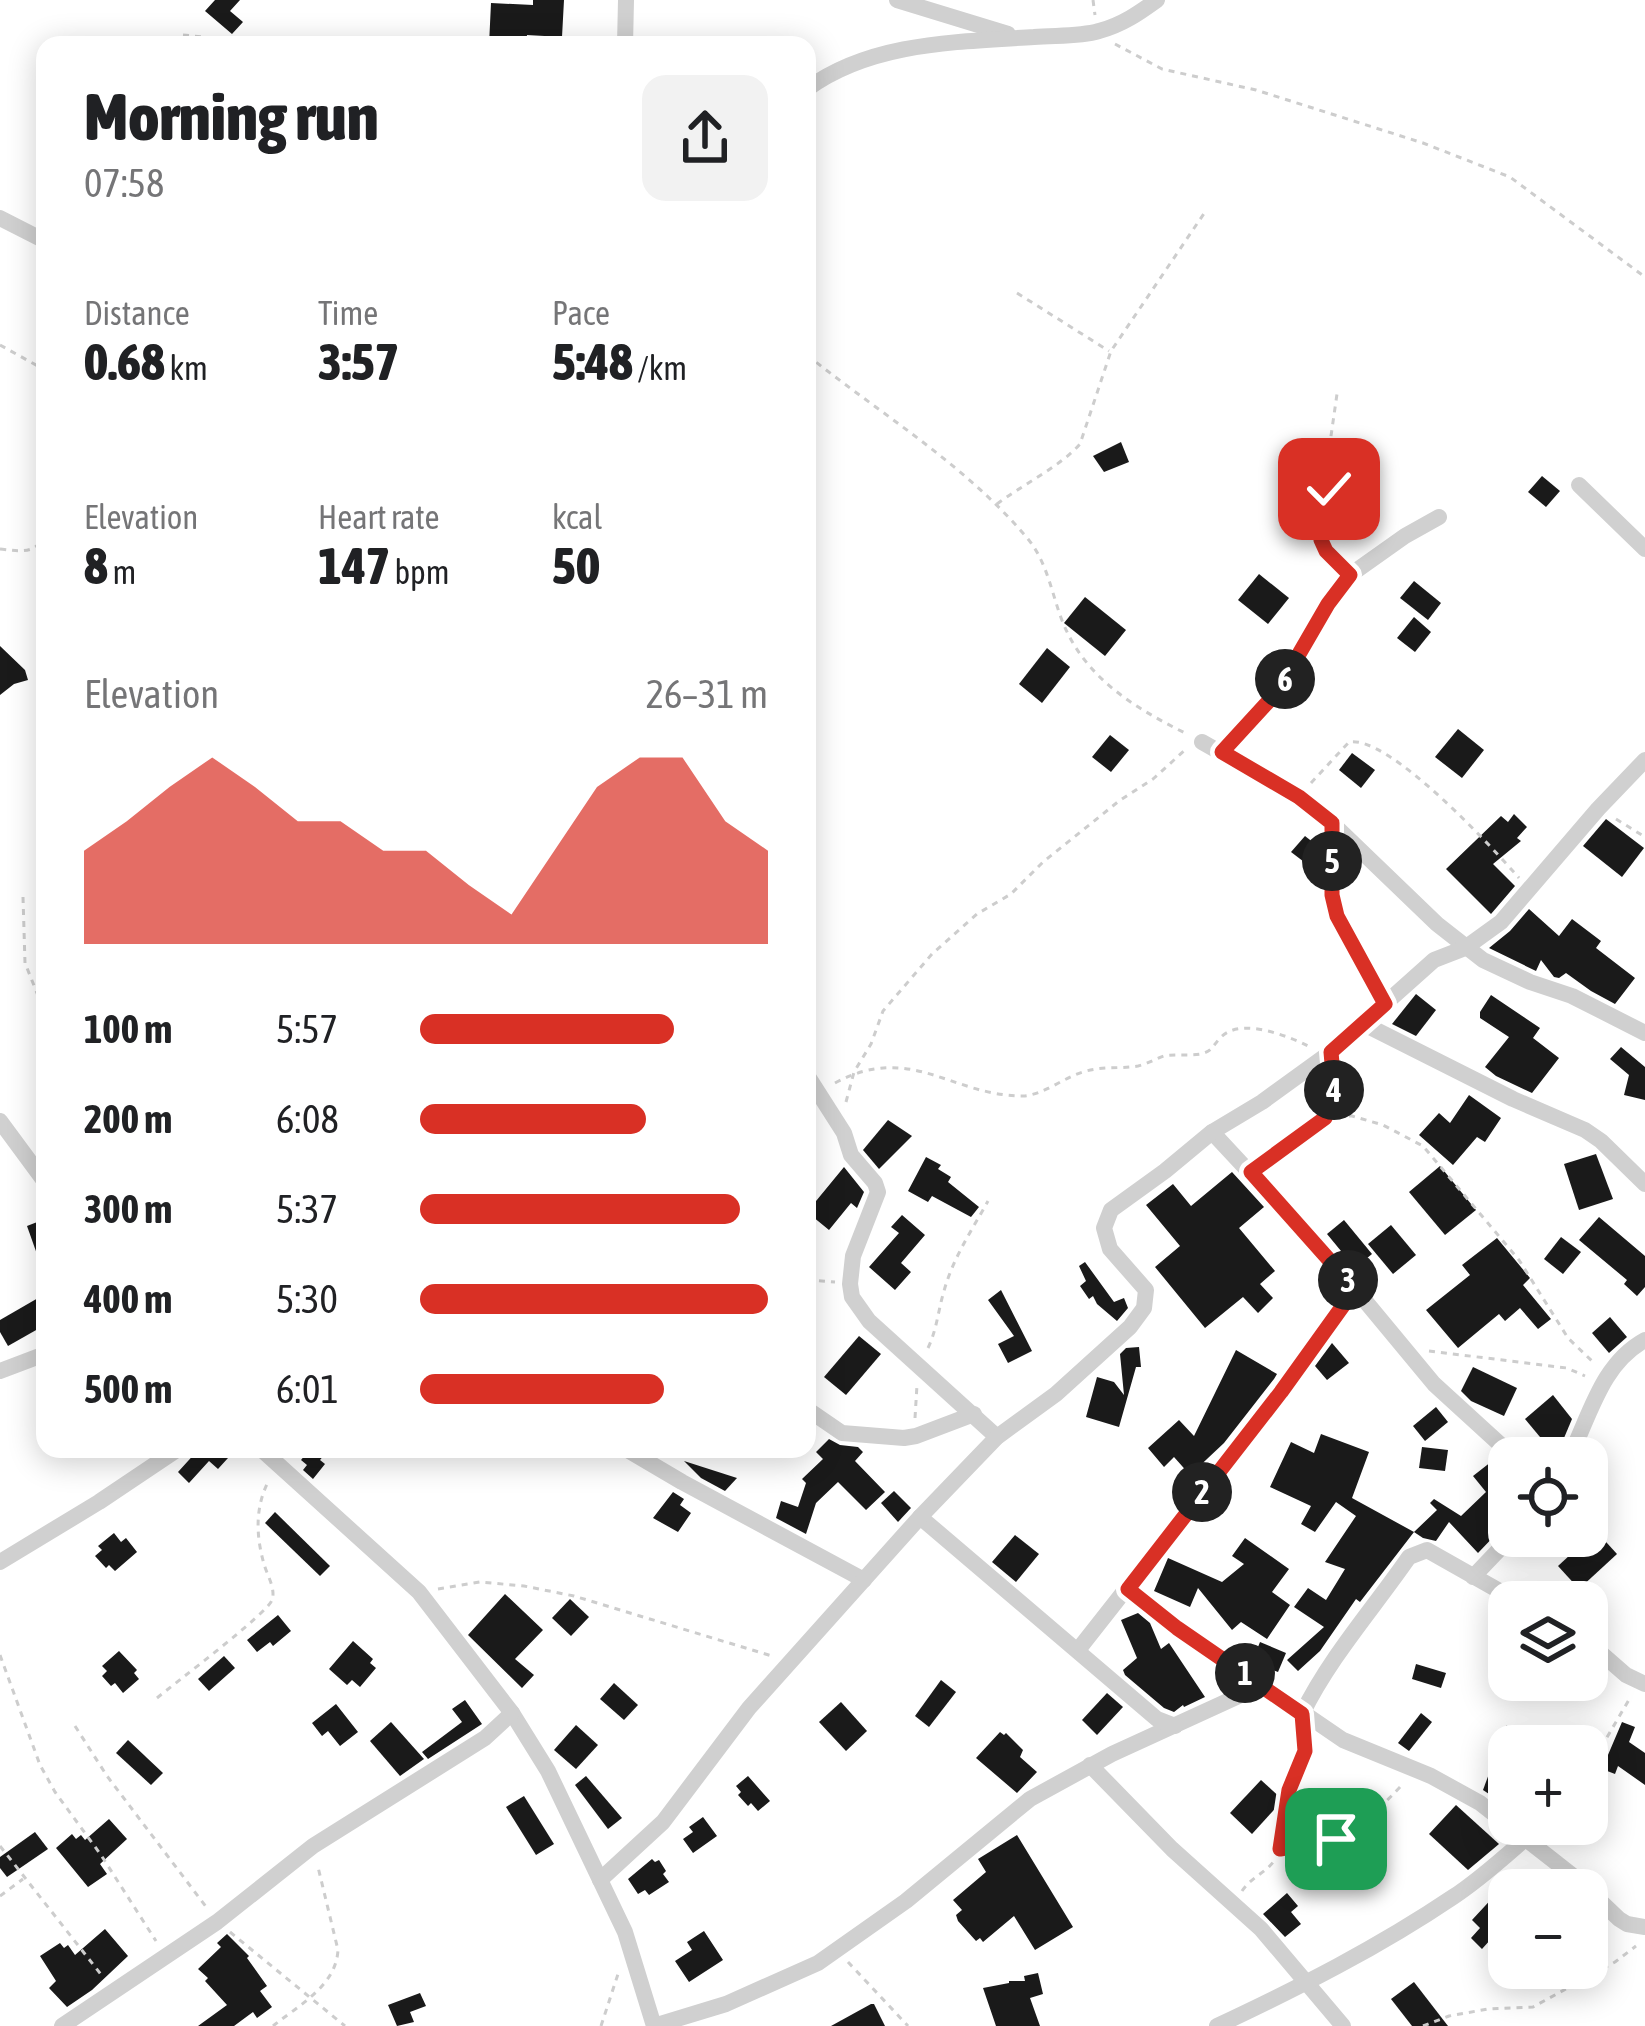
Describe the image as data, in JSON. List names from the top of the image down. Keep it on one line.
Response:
{"page":{"heading":["Morning run","07:58"],"stats":[["Distance","0.68 km"],["Time","3:57"],["Pace","5:48 /km"],["Elevation","8 m"],["Heart rate","147 bpm"],["kcal","50"]],"chart":["Elevation","26–31 m"],"pins":["6","5","4","3","2","1"],"list":[{"name":"100 m","note":"5:57"},{"name":"200 m","note":"6:08"},{"name":"300 m","note":"5:37"},{"name":"400 m","note":"5:30"},{"name":"500 m","note":"6:01"}],"map_buttons":["+","−"]}}
